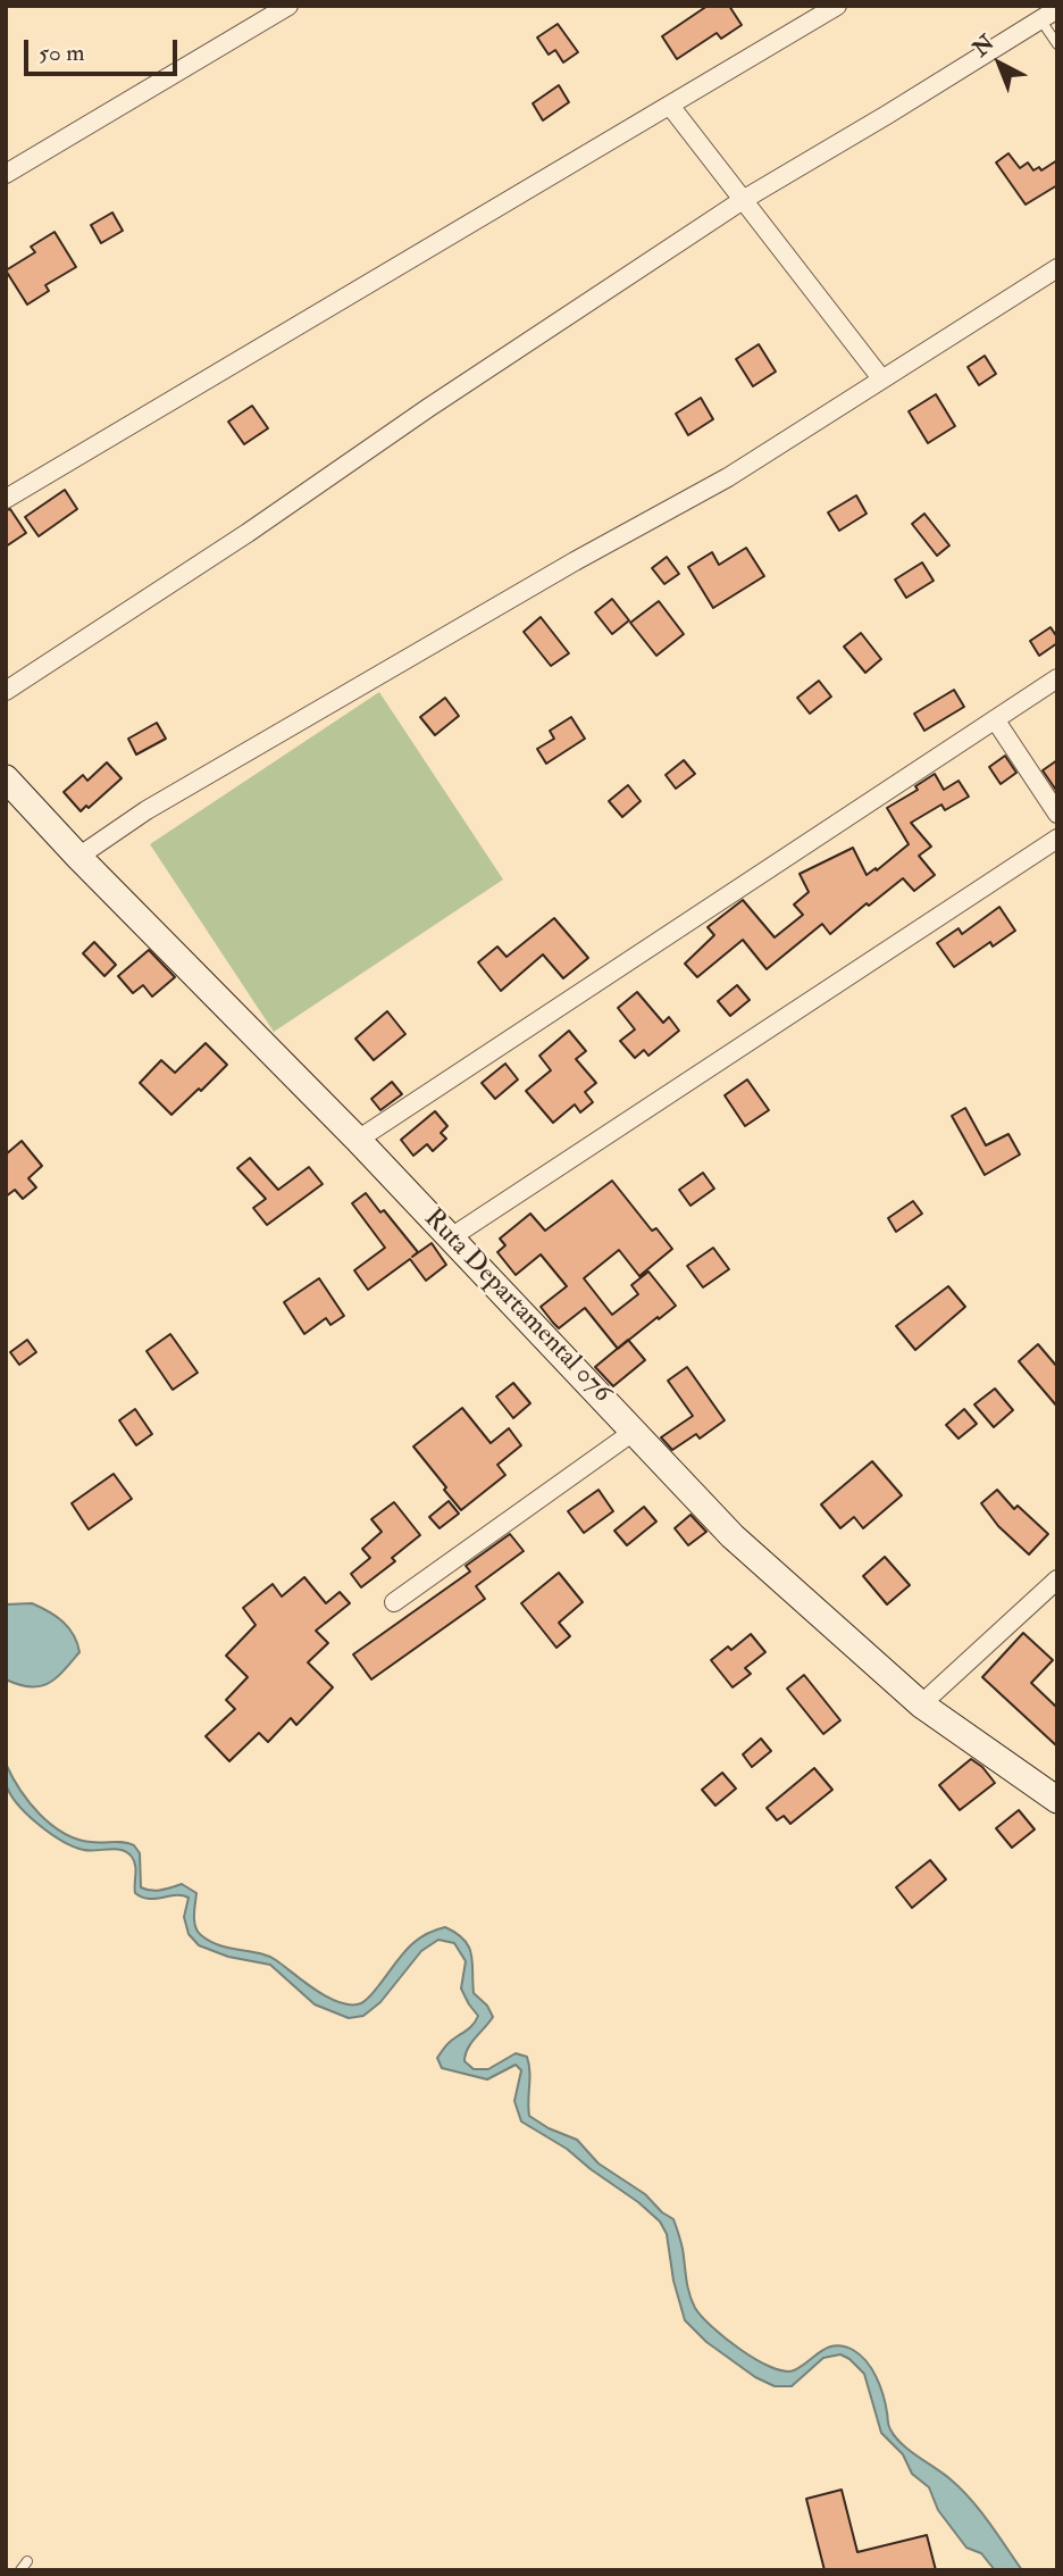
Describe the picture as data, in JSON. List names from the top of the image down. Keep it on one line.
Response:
{"streets":{"main road":["Ruta Departamental 076"]},"scale_bar":"50 m","north":"top left"}
